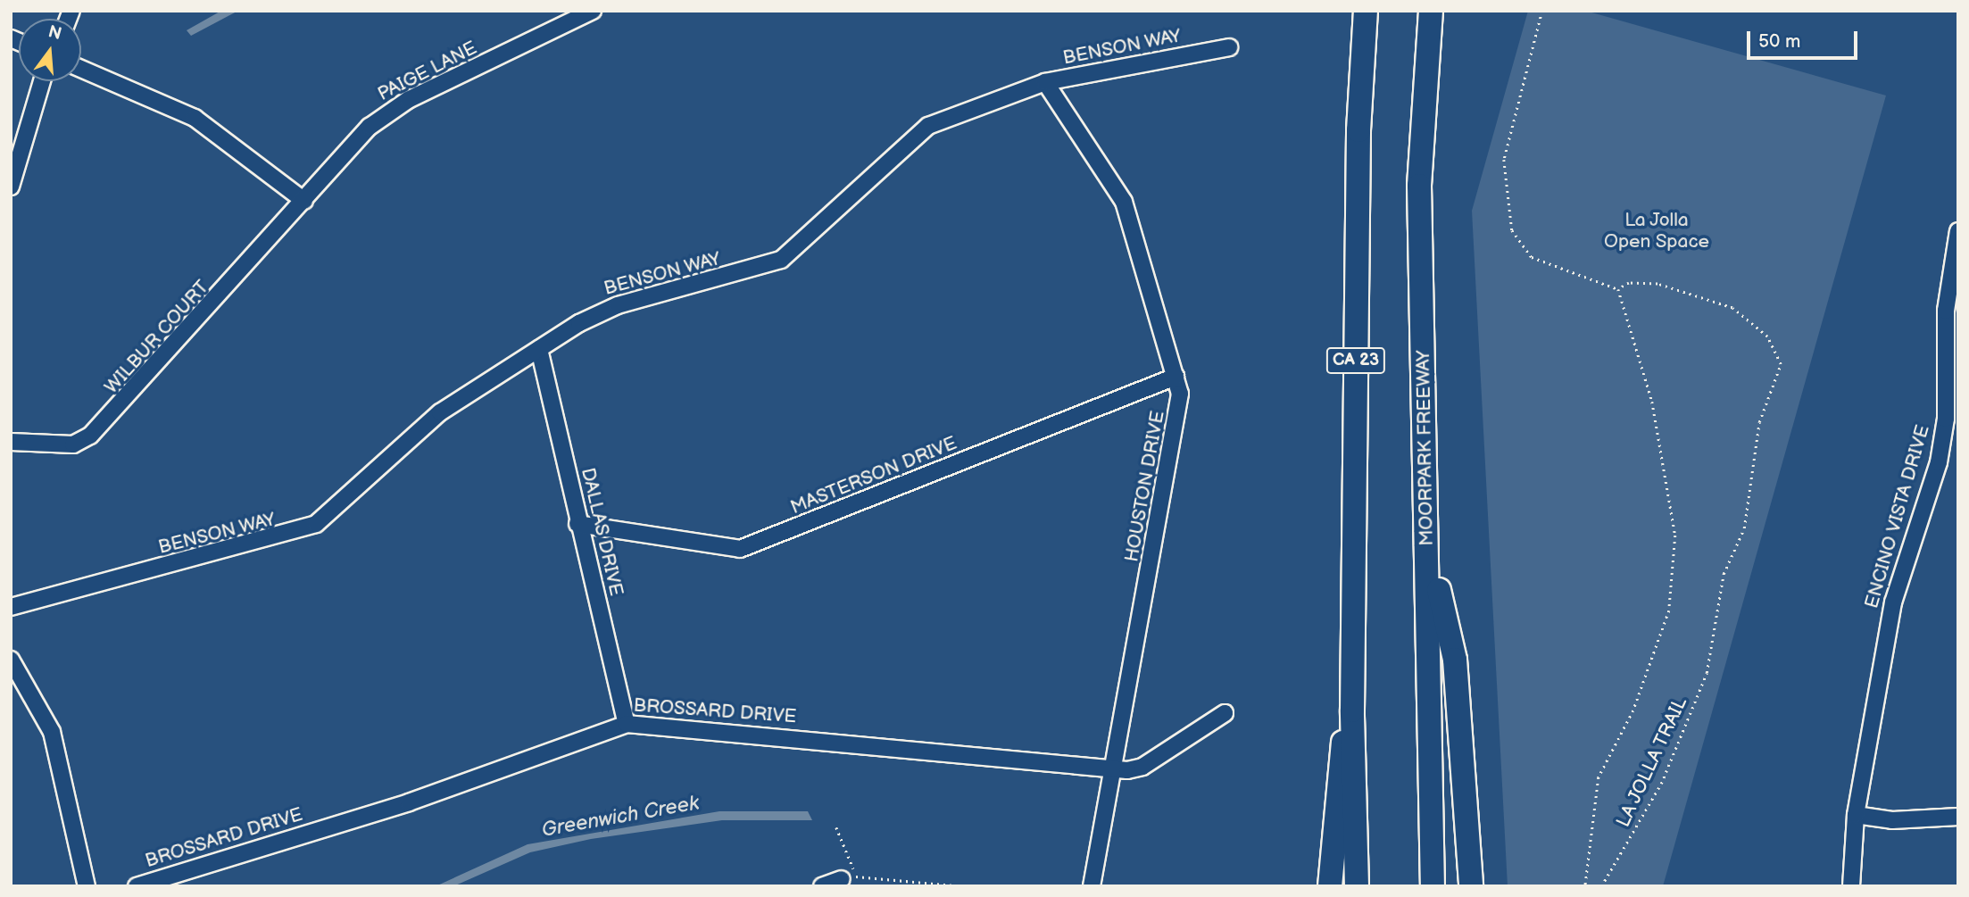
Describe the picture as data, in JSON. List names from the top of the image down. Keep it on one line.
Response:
{"streets":{"highway":["CA 23","MOORPARK FREEWAY"],"street":["BENSON WAY","PAIGE LANE","WILBUR COURT","MASTERSON DRIVE","HOUSTON DRIVE","ENCINO VISTA DRIVE","DALLAS DRIVE","BROSSARD DRIVE"],"path":["LA JOLLA TRAIL"]},"crossings":[["BENSON WAY","HOUSTON DRIVE"],["BENSON WAY","DALLAS DRIVE"],["PAIGE LANE","WILBUR COURT"],["MASTERSON DRIVE","HOUSTON DRIVE"],["MASTERSON DRIVE","DALLAS DRIVE"],["HOUSTON DRIVE","BROSSARD DRIVE"],["DALLAS DRIVE","BROSSARD DRIVE"]],"water":["Greenwich Creek"],"parks":["La Jolla Open Space"],"scale_bar":"50 m","north":"top"}
